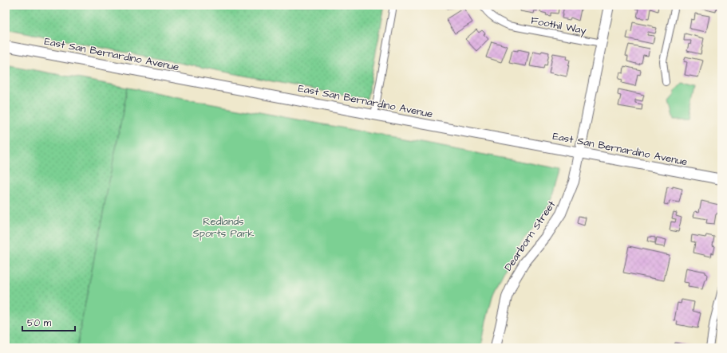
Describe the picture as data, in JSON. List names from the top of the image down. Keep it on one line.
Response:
{"streets":{"street":["Foothil Way","East San Bernardino Avenue","Dearborn Street"]},"crossings":[["Foothil Way","Dearborn Street"],["East San Bernardino Avenue","Dearborn Street"]],"parks":["Redlands Sports Park"],"scale_bar":"50 m"}
